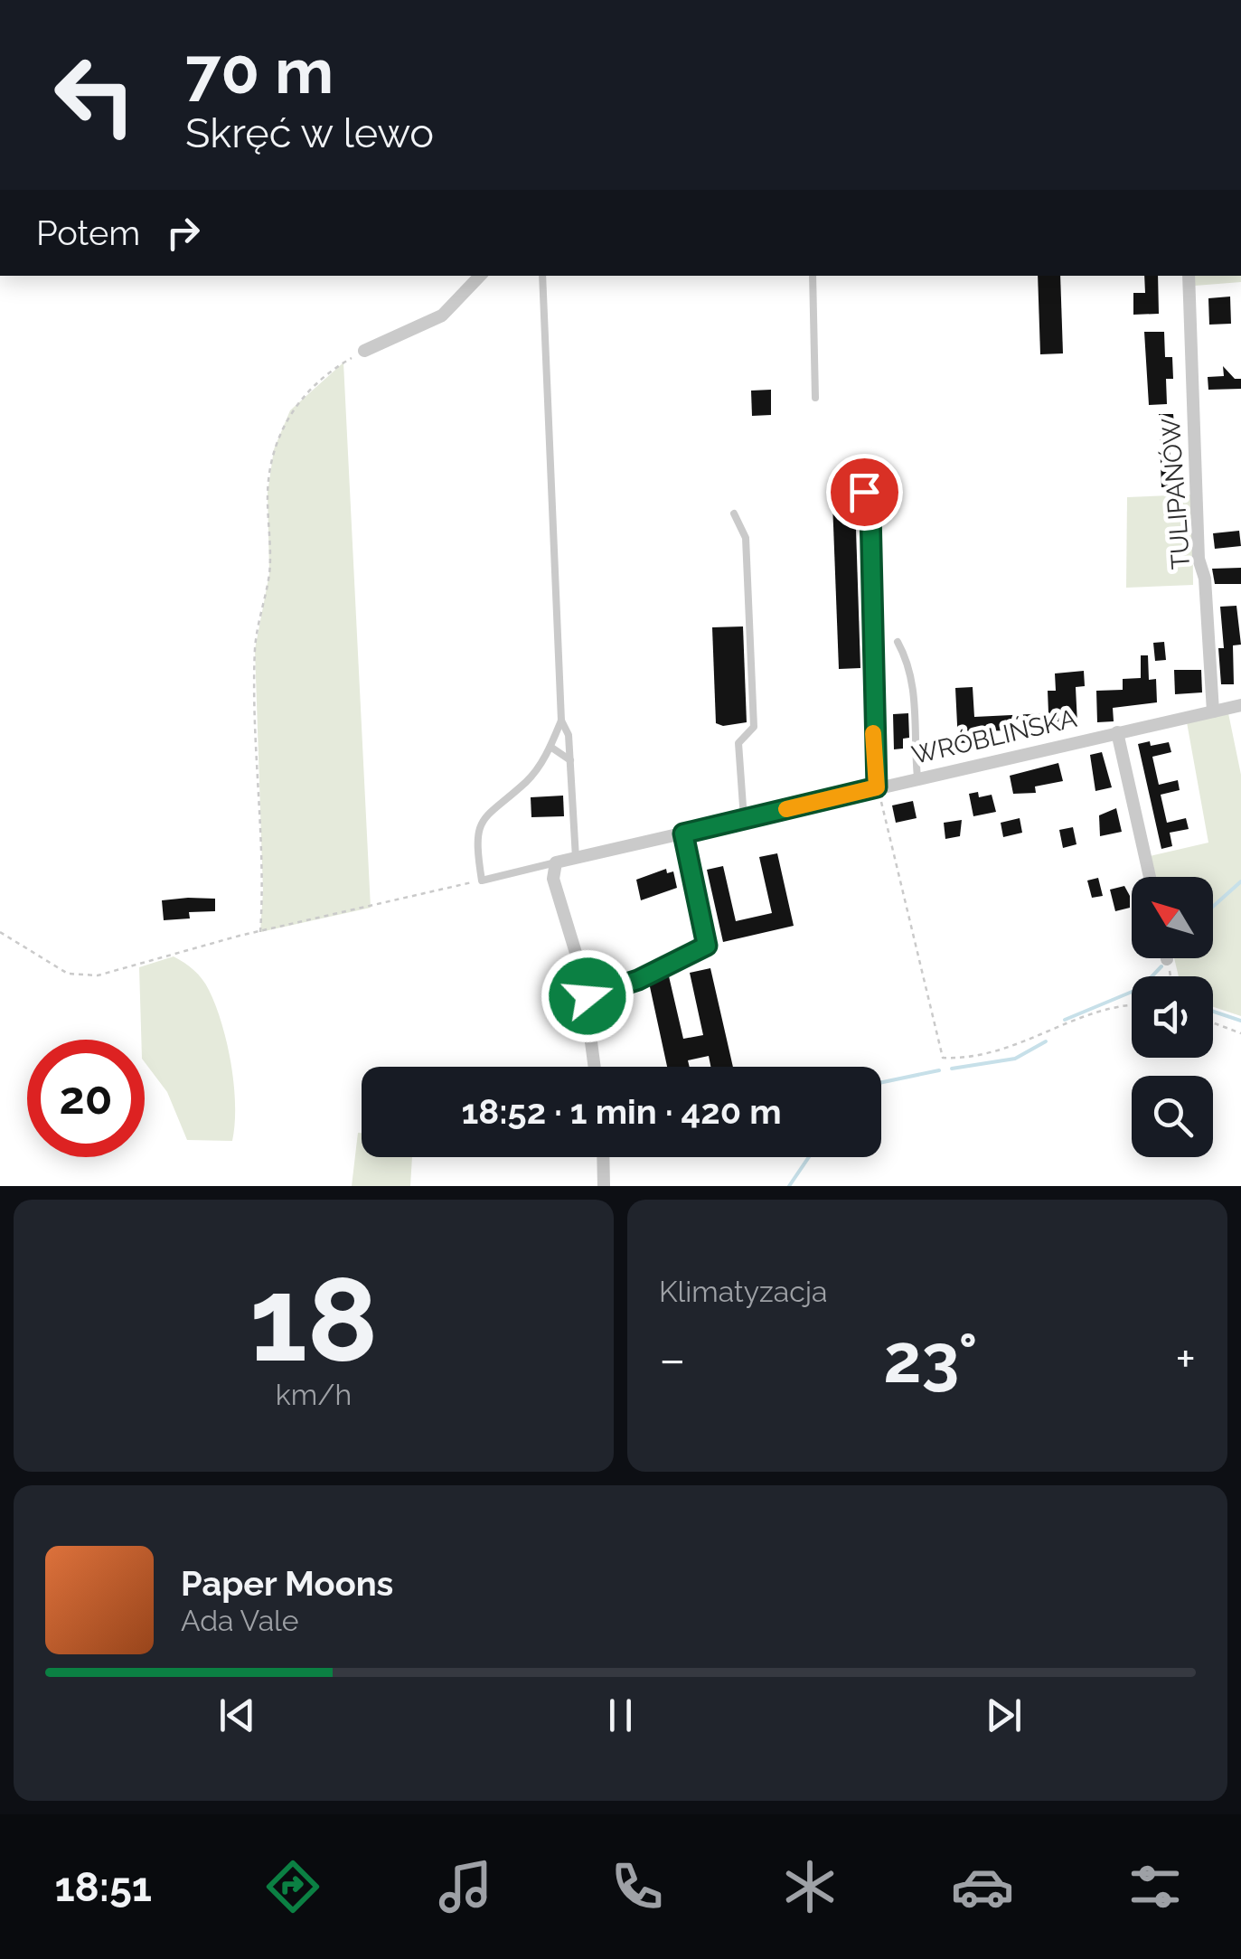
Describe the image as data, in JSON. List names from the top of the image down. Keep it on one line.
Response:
{"streets":{"street":["TULIPANÓW","WRÓBLIŃSKA"]},"crossings":[["TULIPANÓW","WRÓBLIŃSKA"]],"north":"top left","page":{"turn":["70 m","Skręć w lewo"],"then":"Potem","limit":"20","trip":"18:52 · 1 min · 420 m","tile":[["18","km/h"],"Klimatyzacja"],"heat":["−","23°","+"],"song":["Paper Moons","Ada Vale"],"tabs":"18:51"}}
